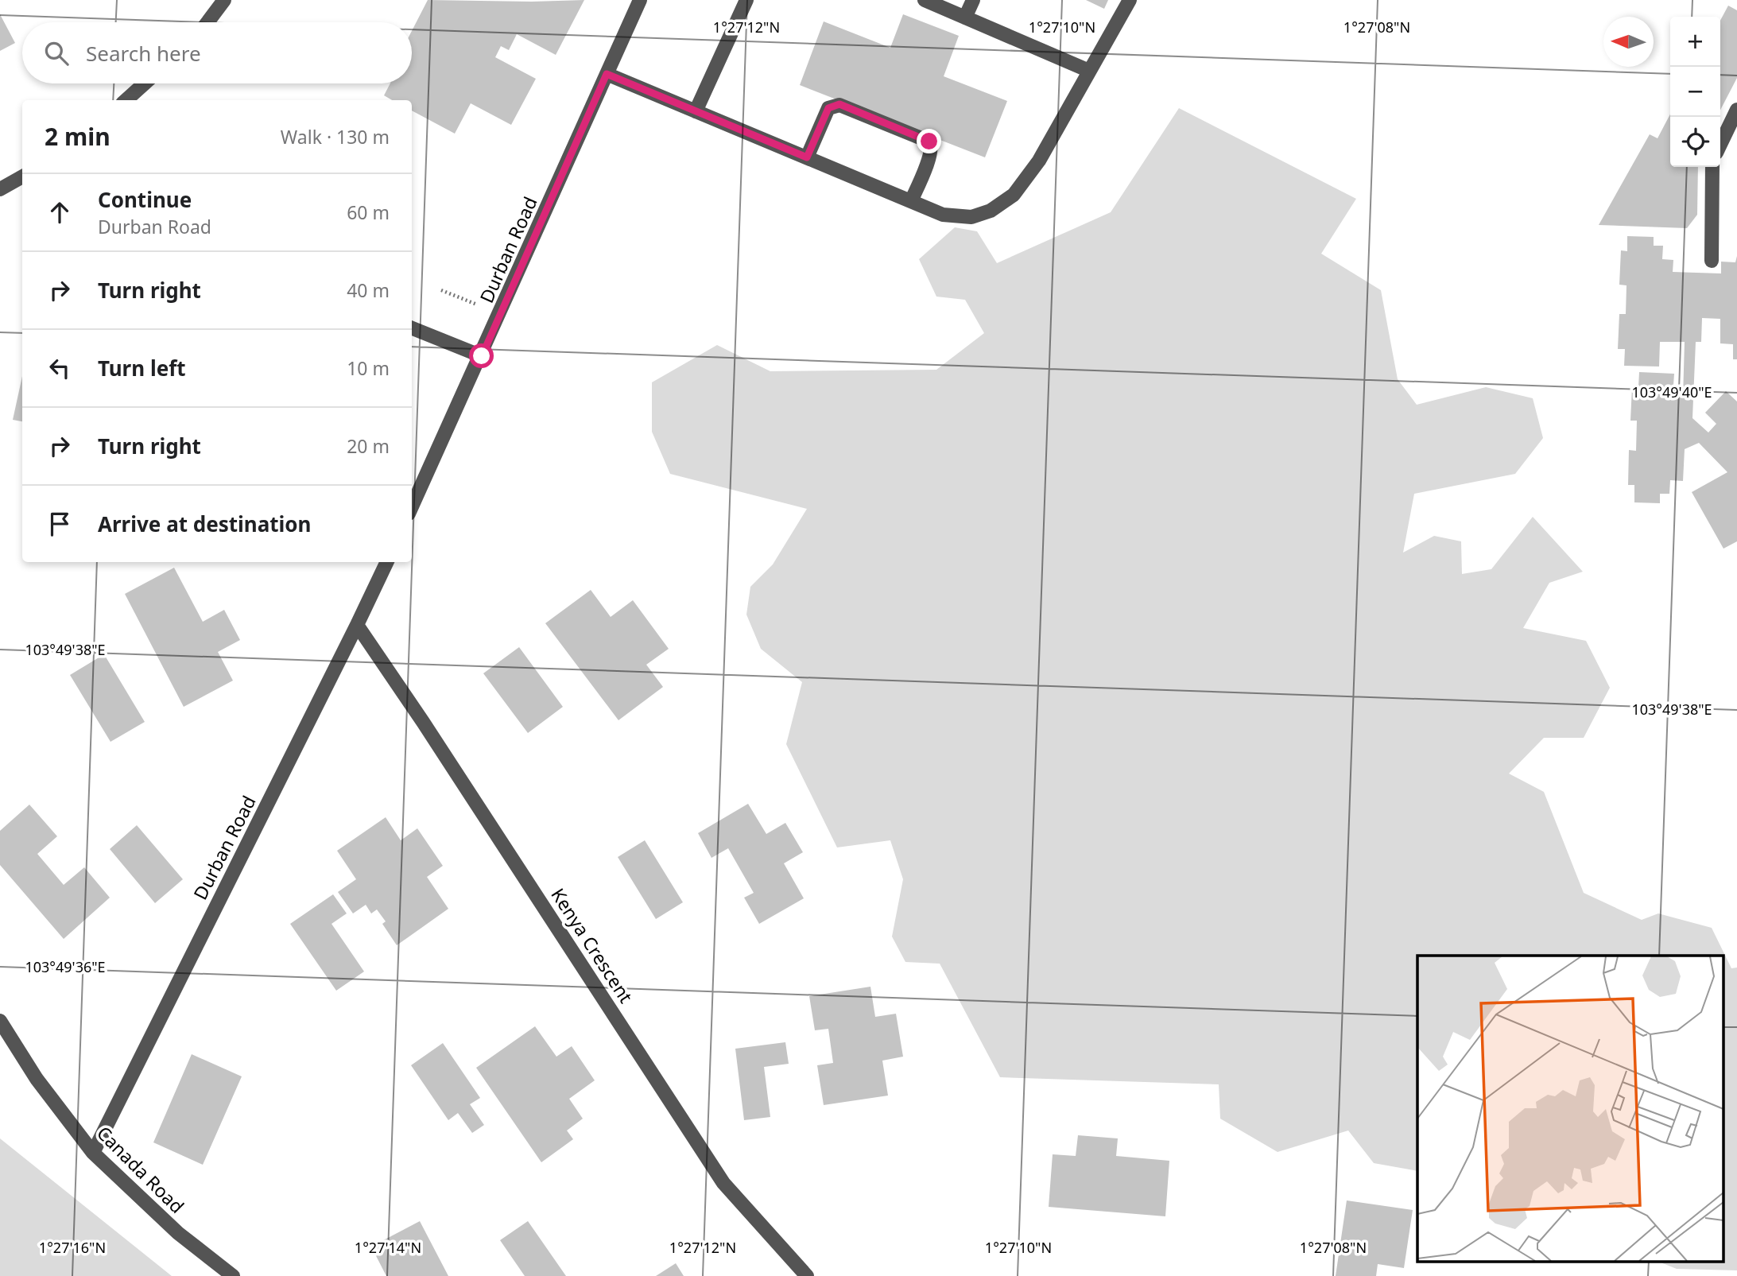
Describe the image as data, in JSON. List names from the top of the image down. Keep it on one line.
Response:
{"streets":{"street":["Durban Road","Kenya Crescent","Canada Road"]},"crossings":[["Durban Road","Kenya Crescent"],["Durban Road","Canada Road"]],"north":"left","page":{"map_buttons":["+","−"],"search":"Search here","heading":["2 min","Walk · 130 m"],"list":[["Continue","Durban Road","60 m"],["Turn right","40 m"],["Turn left","10 m"],["Turn right","20 m"],"Arrive at destination"]},"coordinates":["1°27'12\"N","1°27'10\"N","1°27'08\"N","103°49'40\"E","103°49'38\"E","103°49'36\"E","1°27'16\"N","1°27'14\"N"]}
